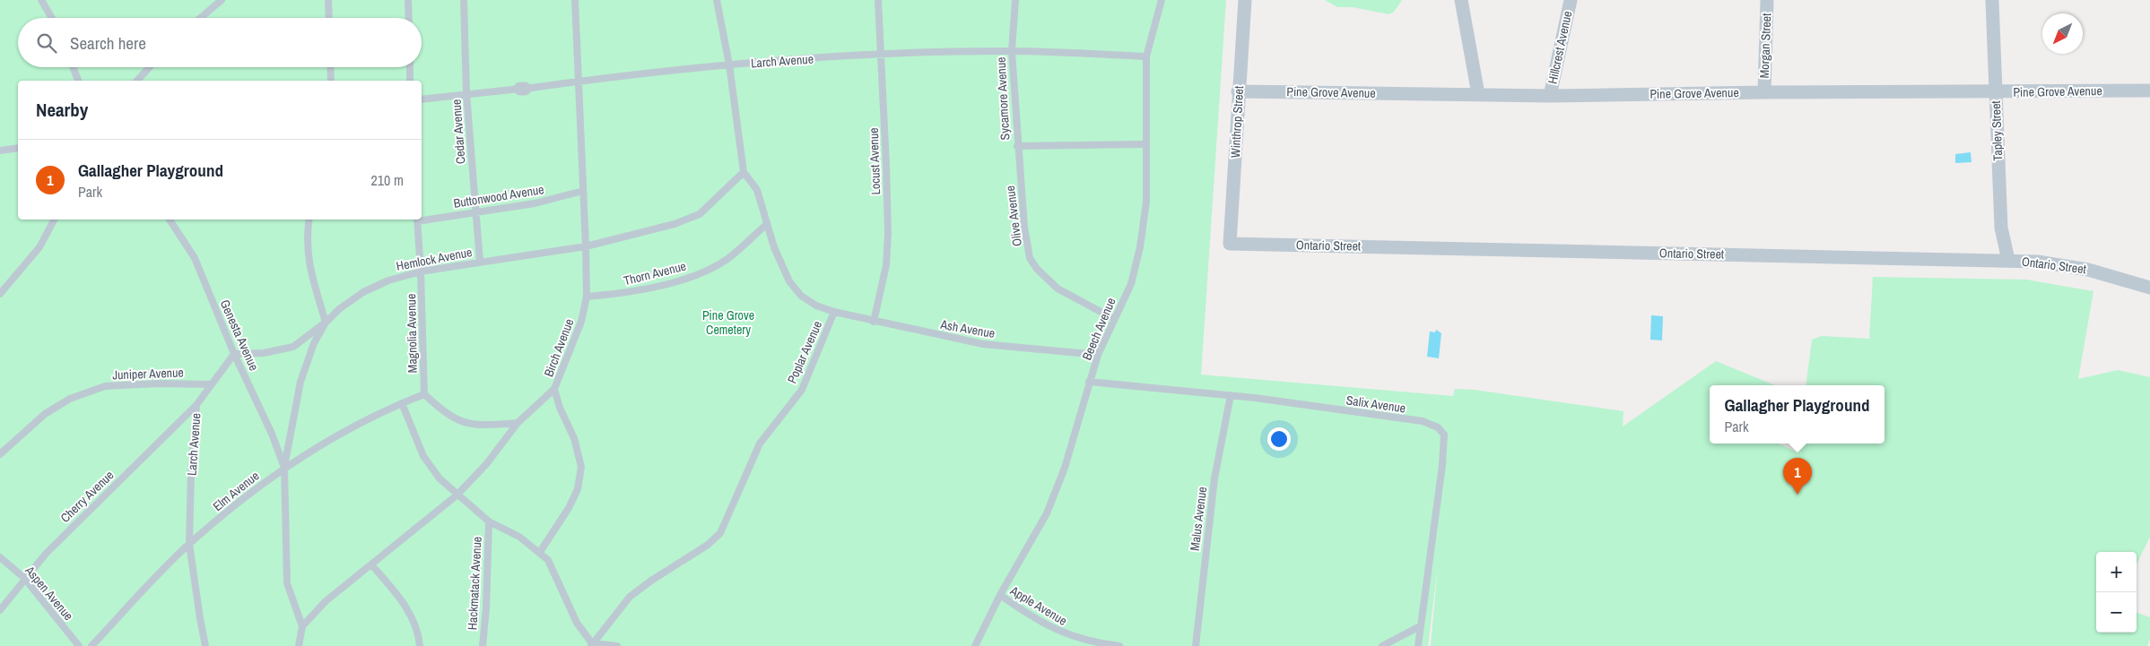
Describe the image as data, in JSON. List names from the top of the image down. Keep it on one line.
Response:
{"streets":{"street":["Morgan Street","Hillcrest Avenue","Pine Grove Avenue","Winthrop Street","Tapley Street","Ontario Street"],"lane":["Larch Avenue","Sycamore Avenue","Cedar Avenue","Locust Avenue","Buttonwood Avenue","Olive Avenue","Hemlock Avenue","Thorn Avenue","Ash Avenue","Beech Avenue","Magnolia Avenue","Genesta Avenue","Birch Avenue","Poplar Avenue","Juniper Avenue","Salix Avenue","Elm Avenue","Cherry Avenue","Malus Avenue","Hackmatack Avenue","Aspen Avenue","Apple Avenue"]},"crossings":[["Morgan Street","Pine Grove Avenue"],["Hillcrest Avenue","Pine Grove Avenue"],["Larch Avenue","Sycamore Avenue"],["Larch Avenue","Cedar Avenue"],["Larch Avenue","Locust Avenue"],["Larch Avenue","Beech Avenue"],["Larch Avenue","Genesta Avenue"],["Larch Avenue","Birch Avenue"],["Larch Avenue","Poplar Avenue"],["Larch Avenue","Juniper Avenue"],["Larch Avenue","Elm Avenue"],["Larch Avenue","Cherry Avenue"],["Pine Grove Avenue","Winthrop Street"],["Pine Grove Avenue","Tapley Street"],["Sycamore Avenue","Olive Avenue"],["Sycamore Avenue","Beech Avenue"],["Winthrop Street","Ontario Street"],["Tapley Street","Ontario Street"],["Cedar Avenue","Buttonwood Avenue"],["Cedar Avenue","Hemlock Avenue"],["Locust Avenue","Ash Avenue"],["Buttonwood Avenue","Birch Avenue"],["Olive Avenue","Beech Avenue"],["Hemlock Avenue","Magnolia Avenue"],["Hemlock Avenue","Genesta Avenue"],["Hemlock Avenue","Birch Avenue"],["Hemlock Avenue","Poplar Avenue"],["Hemlock Avenue","Elm Avenue"],["Thorn Avenue","Birch Avenue"],["Thorn Avenue","Poplar Avenue"],["Ash Avenue","Beech Avenue"],["Ash Avenue","Poplar Avenue"],["Beech Avenue","Salix Avenue"],["Beech Avenue","Apple Avenue"],["Magnolia Avenue","Elm Avenue"],["Genesta Avenue","Elm Avenue"],["Salix Avenue","Malus Avenue"],["Cherry Avenue","Aspen Avenue"]],"parks":["Pine Grove Cemetery"],"north":"bottom left","page":{"search":"Search here","heading":"Nearby","list":[{"mark":"1","name":"Gallagher Playground","note":"Park","value":"210 m"}],"popup":["Gallagher Playground","Park"],"pins":"1","map_buttons":["+","−"]}}
